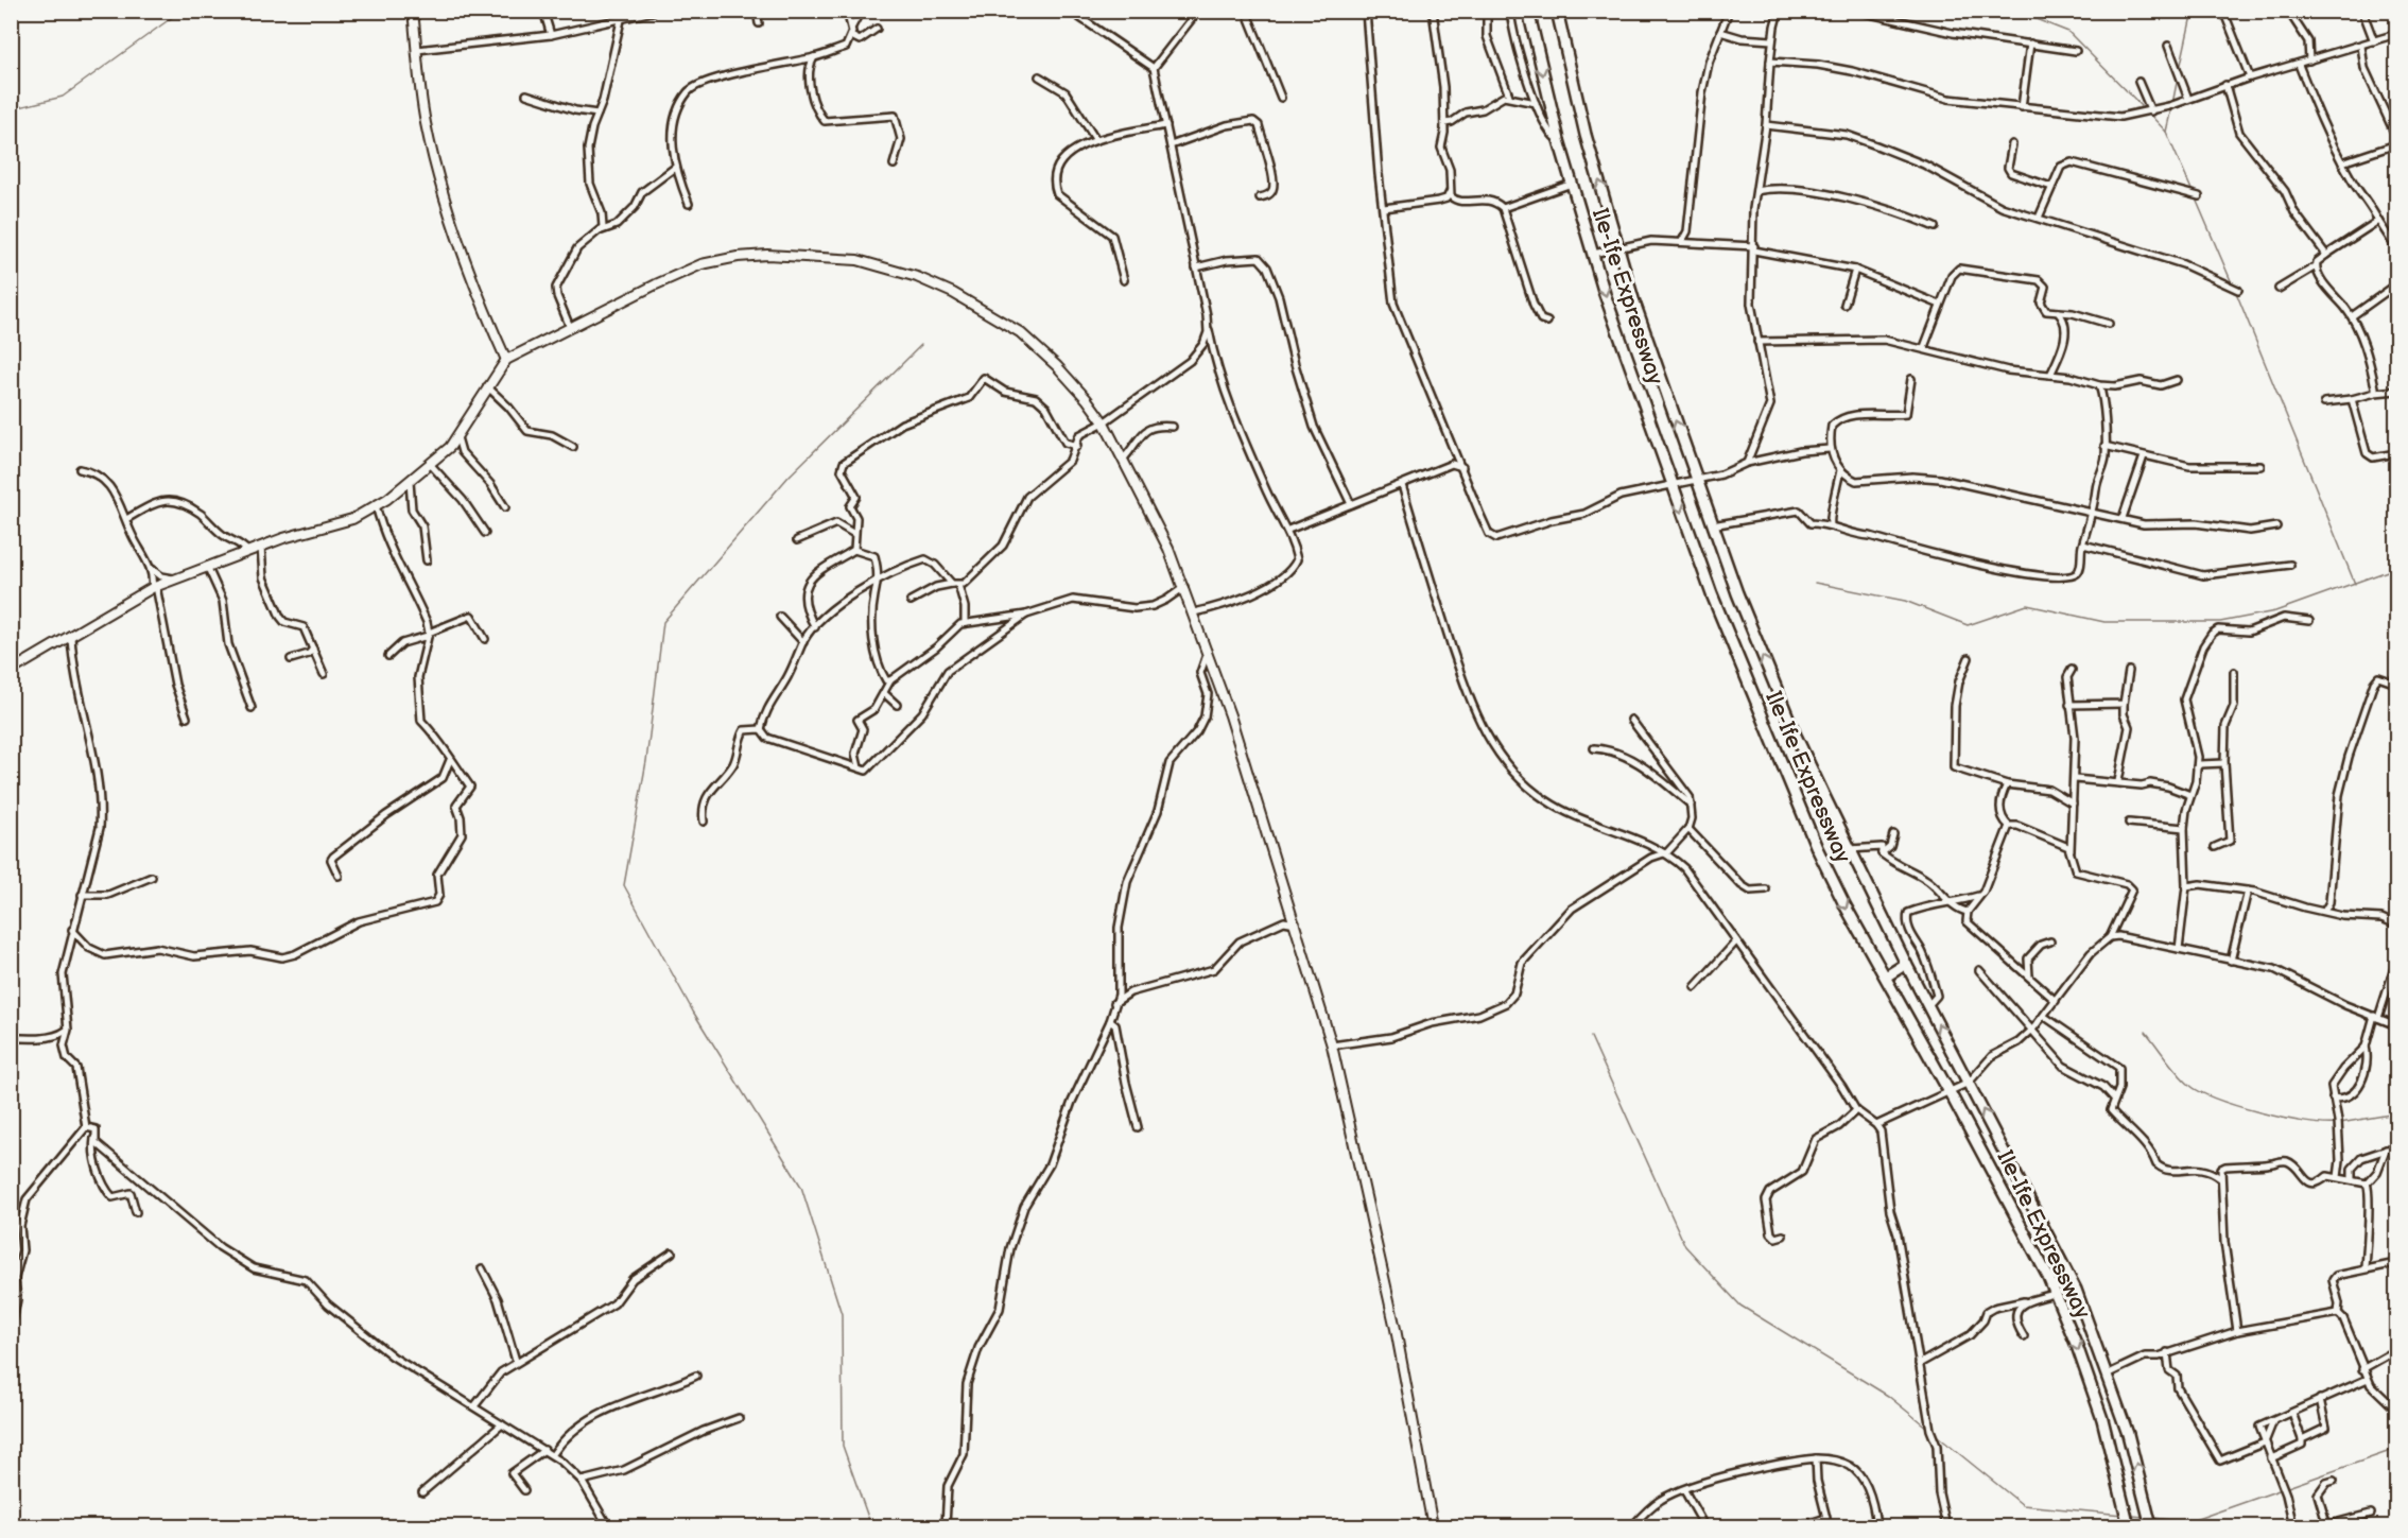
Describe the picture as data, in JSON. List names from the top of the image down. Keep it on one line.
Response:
{"streets":{"highway":["Ile-Ife Expressway"]}}
